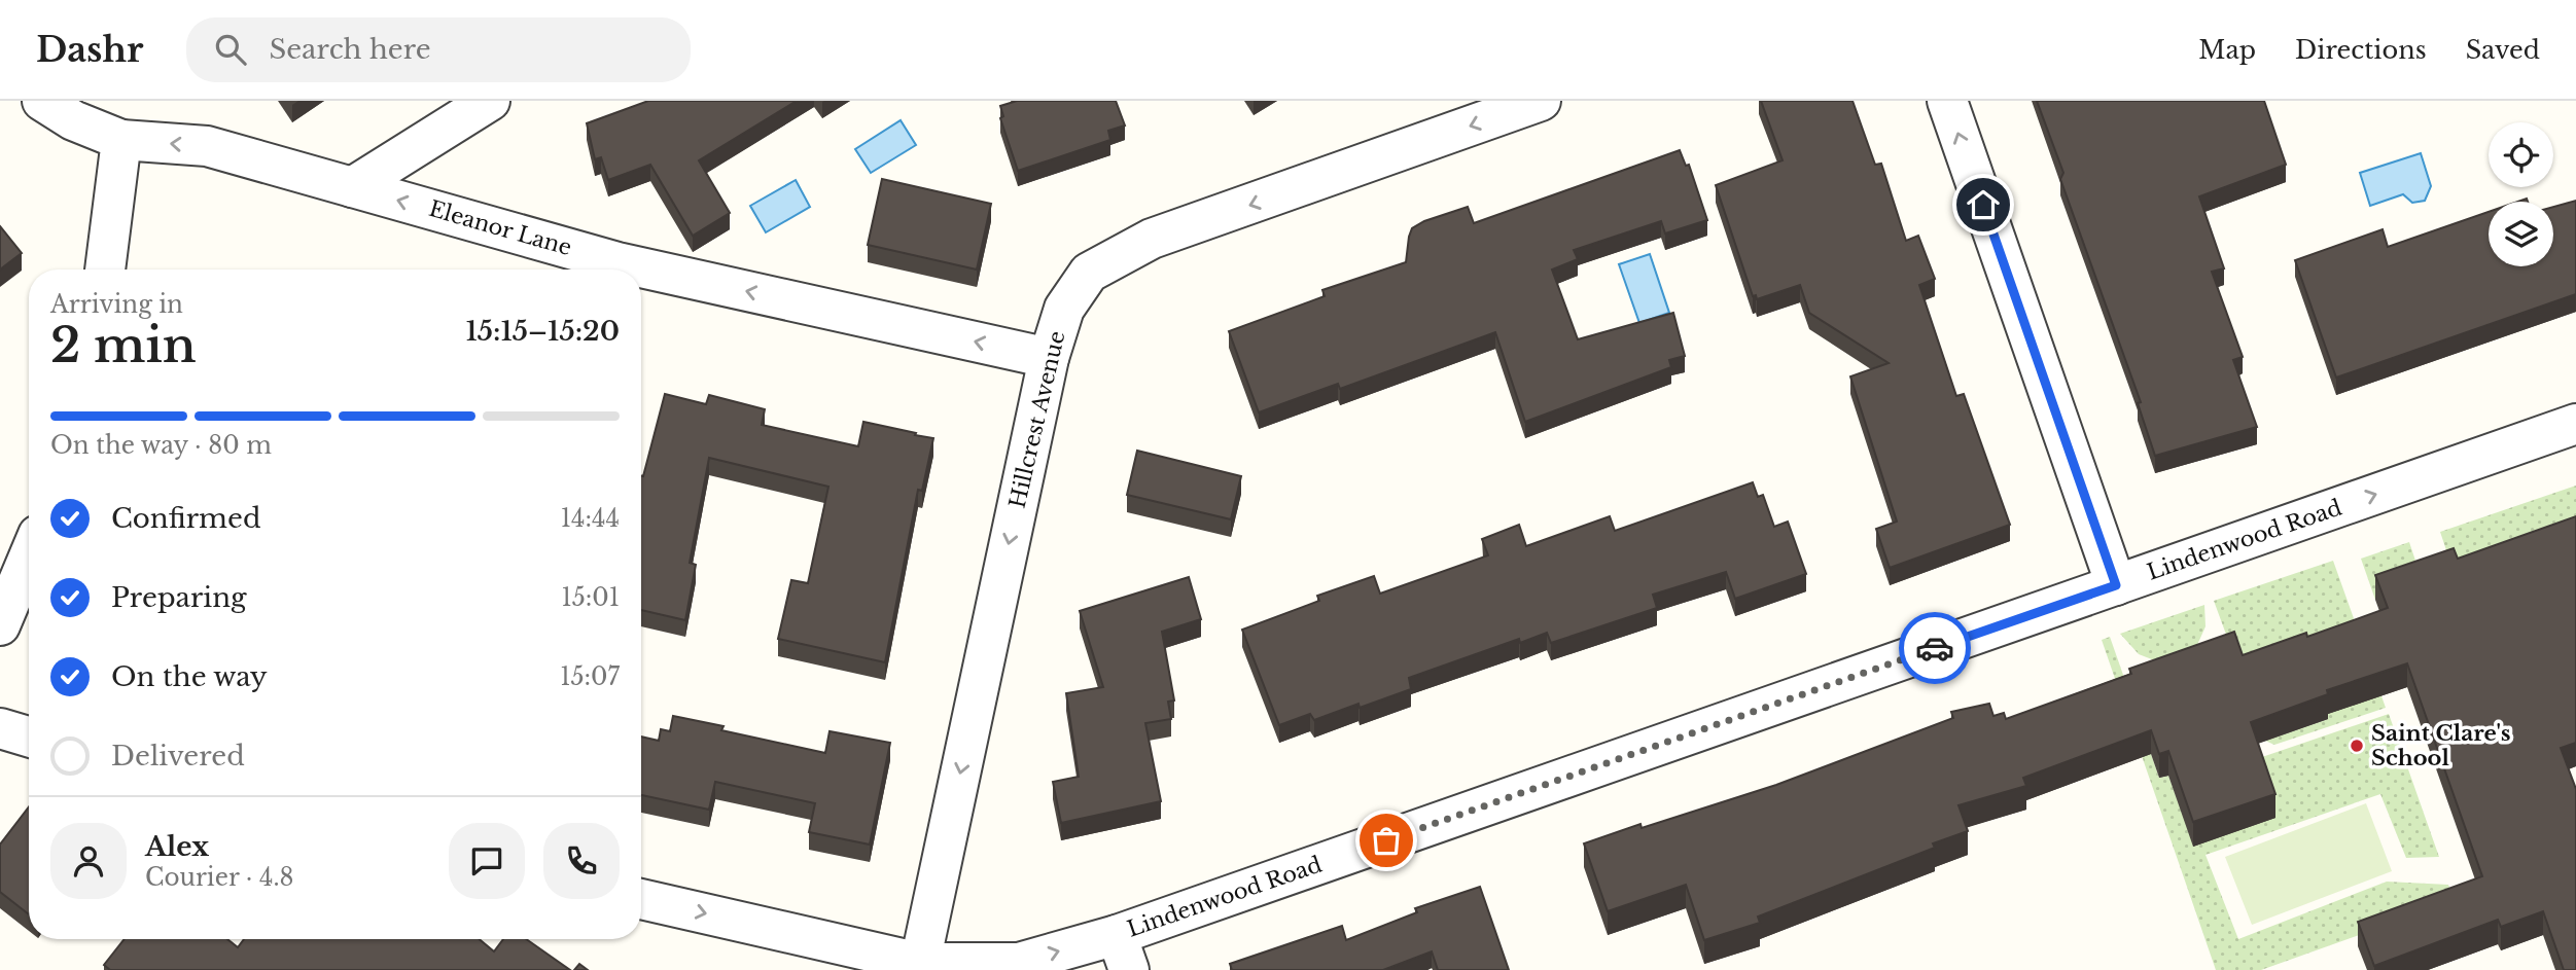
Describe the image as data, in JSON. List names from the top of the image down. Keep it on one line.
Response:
{"streets":{"street":["Eleanor Lane","Hillcrest Avenue","Lindenwood Road"]},"crossings":[["Eleanor Lane","Hillcrest Avenue"],["Hillcrest Avenue","Lindenwood Road"]],"one_way":["Eleanor Lane","Hillcrest Avenue","Lindenwood Road"],"places":["Saint Clare's School"],"page":{"header":"Dashr","search":"Search here","nav":["Map","Directions","Saved"],"heading":["2 min","Arriving in","15:15–15:20"],"panel":["Alex","Courier · 4.8"],"bar":"On the way · 80 m","list":[["Confirmed","14:44"],["Preparing","15:01"],["On the way","15:07"],"Delivered"]}}
